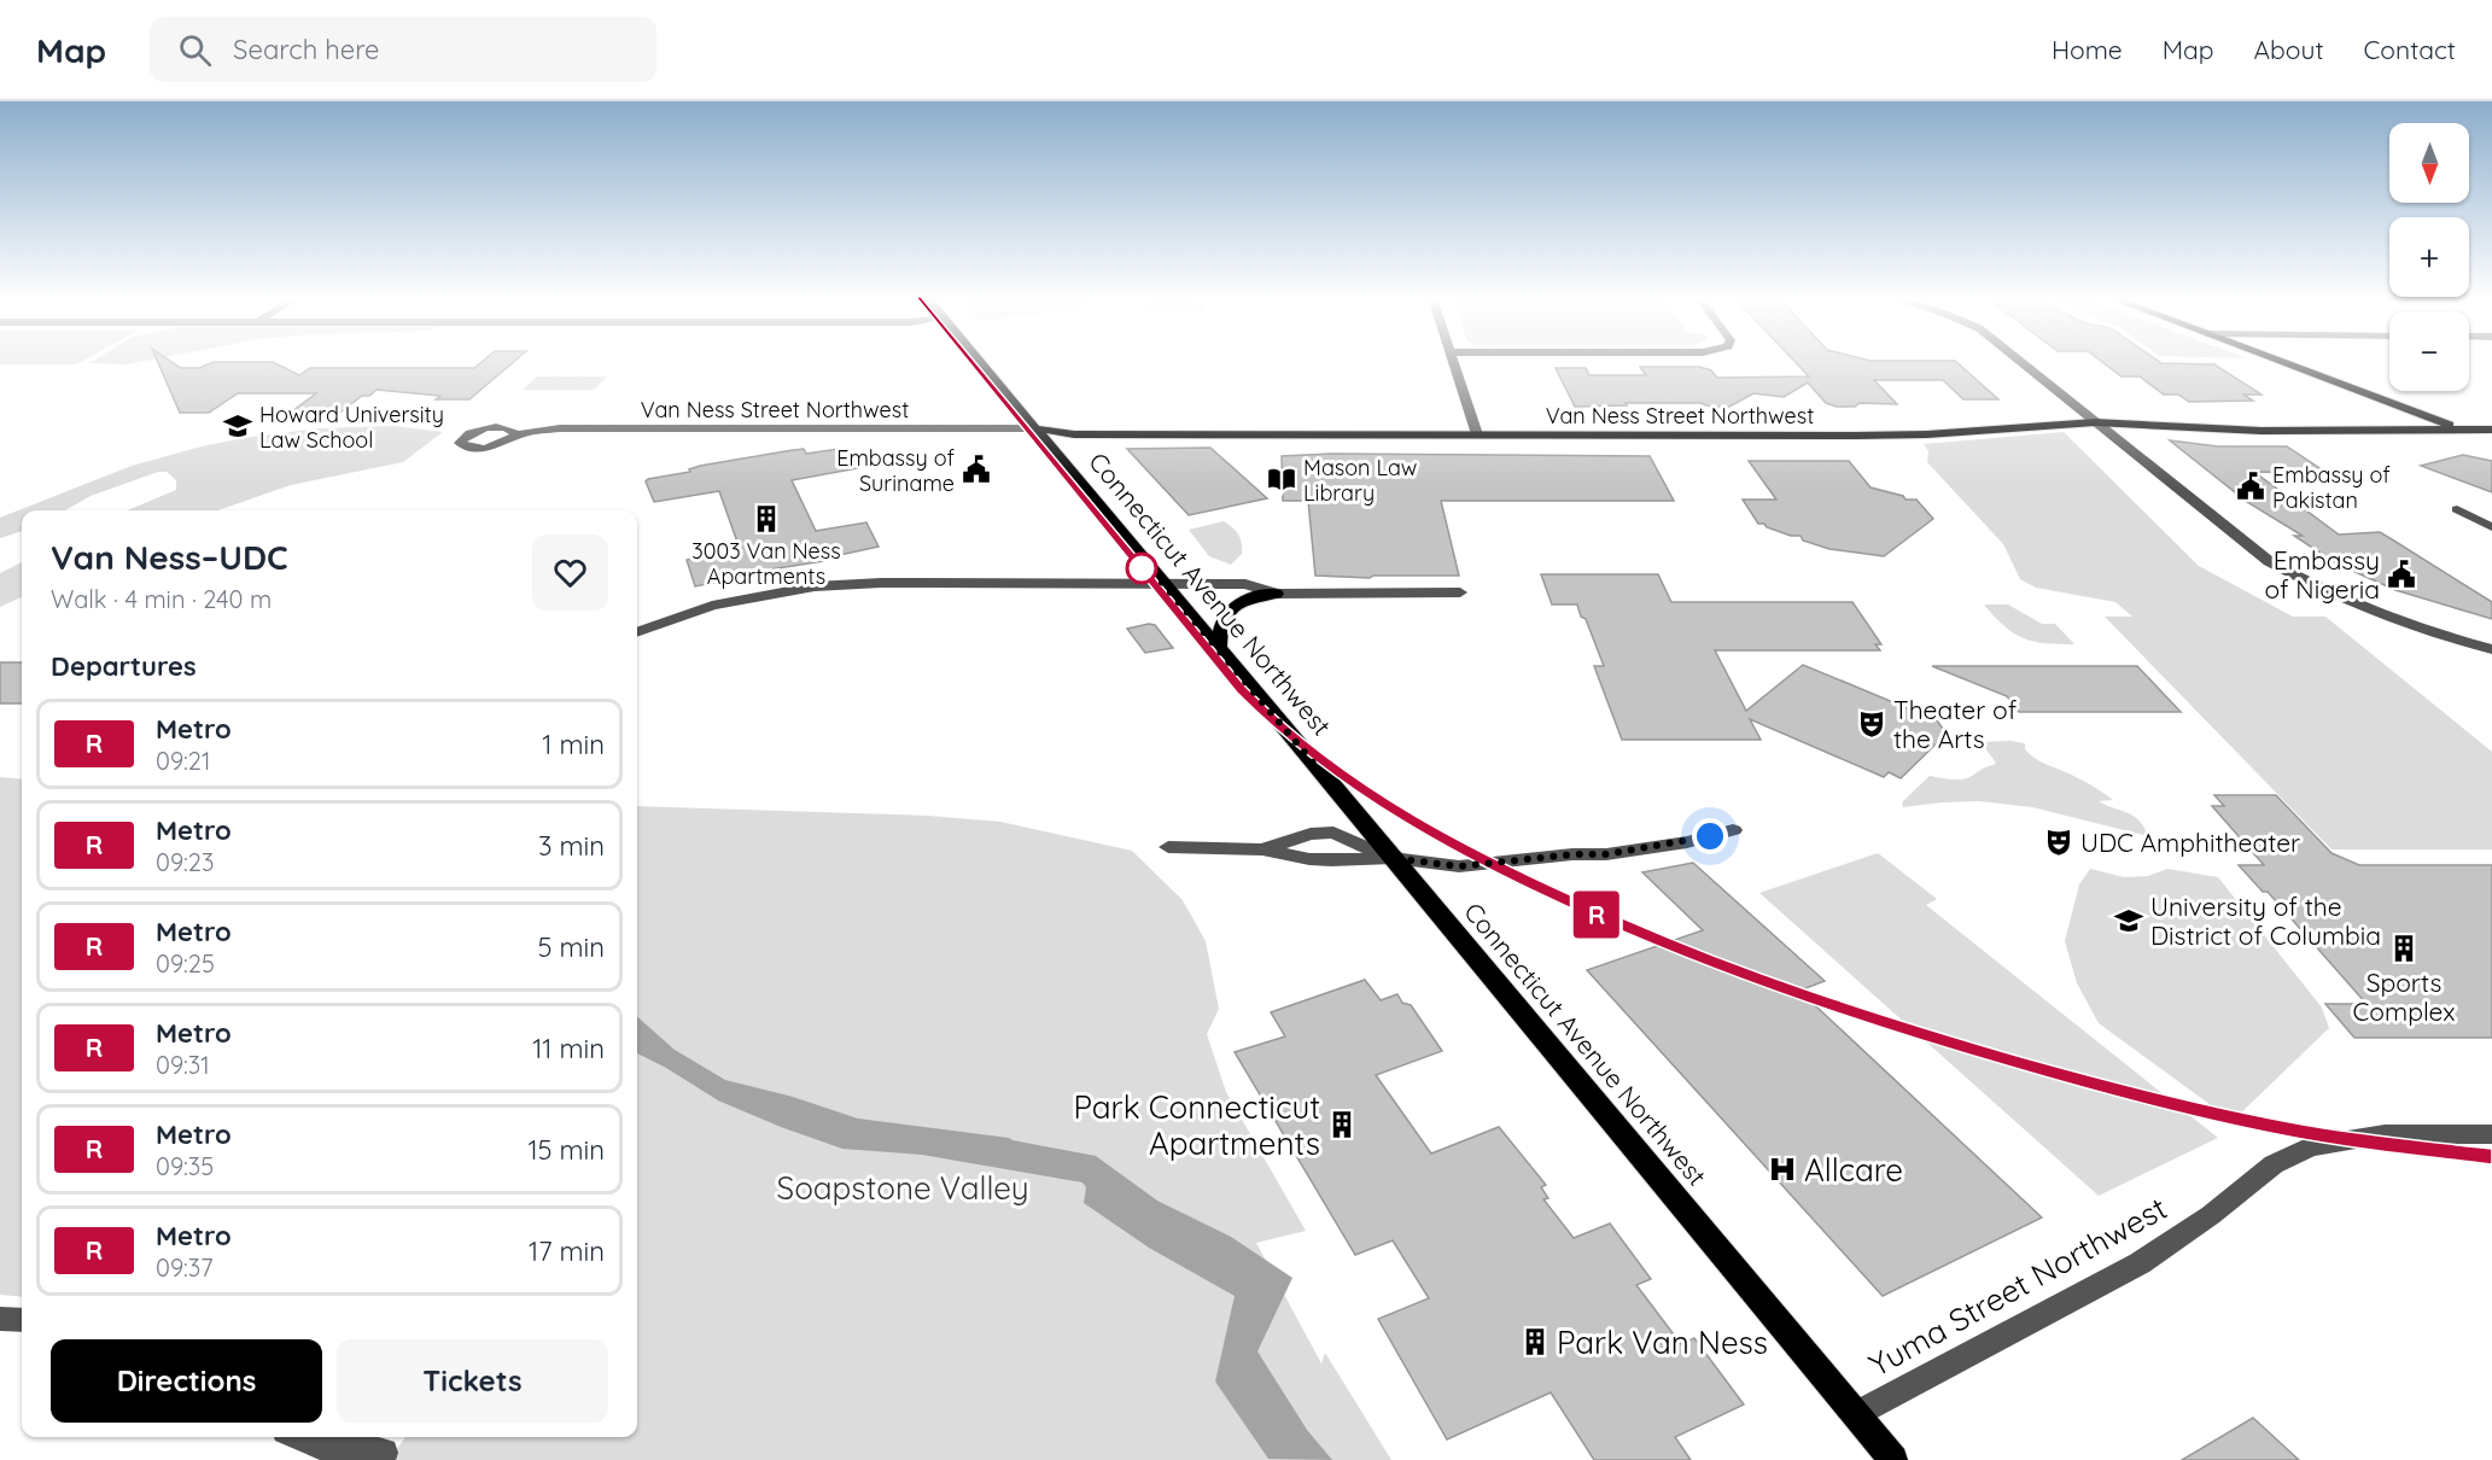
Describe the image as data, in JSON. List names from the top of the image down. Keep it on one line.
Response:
{"streets":{"main road":["Van Ness Street Northwest","Connecticut Avenue Northwest"],"street":["Yuma Street Northwest"]},"crossings":[["Van Ness Street Northwest","Connecticut Avenue Northwest"],["Connecticut Avenue Northwest","Yuma Street Northwest"]],"parks":["Soapstone Valley"],"places":{"school or university":["Howard University Law School","University of the District of Columbia"],"public building":["Embassy of Suriname","Embassy of Pakistan","Embassy of Nigeria"],"library":["Mason Law Library"],"building":["3003 Van Ness Apartments","Sports Complex","Park Connecticut Apartments","Park Van Ness"],"theatre":["Theater of the Arts","UDC Amphitheater"],"hospital":["Allcare"]},"lines":["metro line R"],"north":"bottom","page":{"header":"Map","search":"Search here","nav":["Home","Map","About","Contact"],"on_map":"R","map_buttons":["+","−"],"heading":[["Van Ness–UDC","Walk · 4 min · 240 m"],"Departures"],"list":[{"mark":"R","name":"Metro","note":"09:21","value":"1 min"},{"mark":"R","name":"Metro","note":"09:23","value":"3 min"},{"mark":"R","name":"Metro","note":"09:25","value":"5 min"},{"mark":"R","name":"Metro","note":"09:31","value":"11 min"},{"mark":"R","name":"Metro","note":"09:35","value":"15 min"},{"mark":"R","name":"Metro","note":"09:37","value":"17 min"}],"buttons":["Directions","Tickets"]}}
